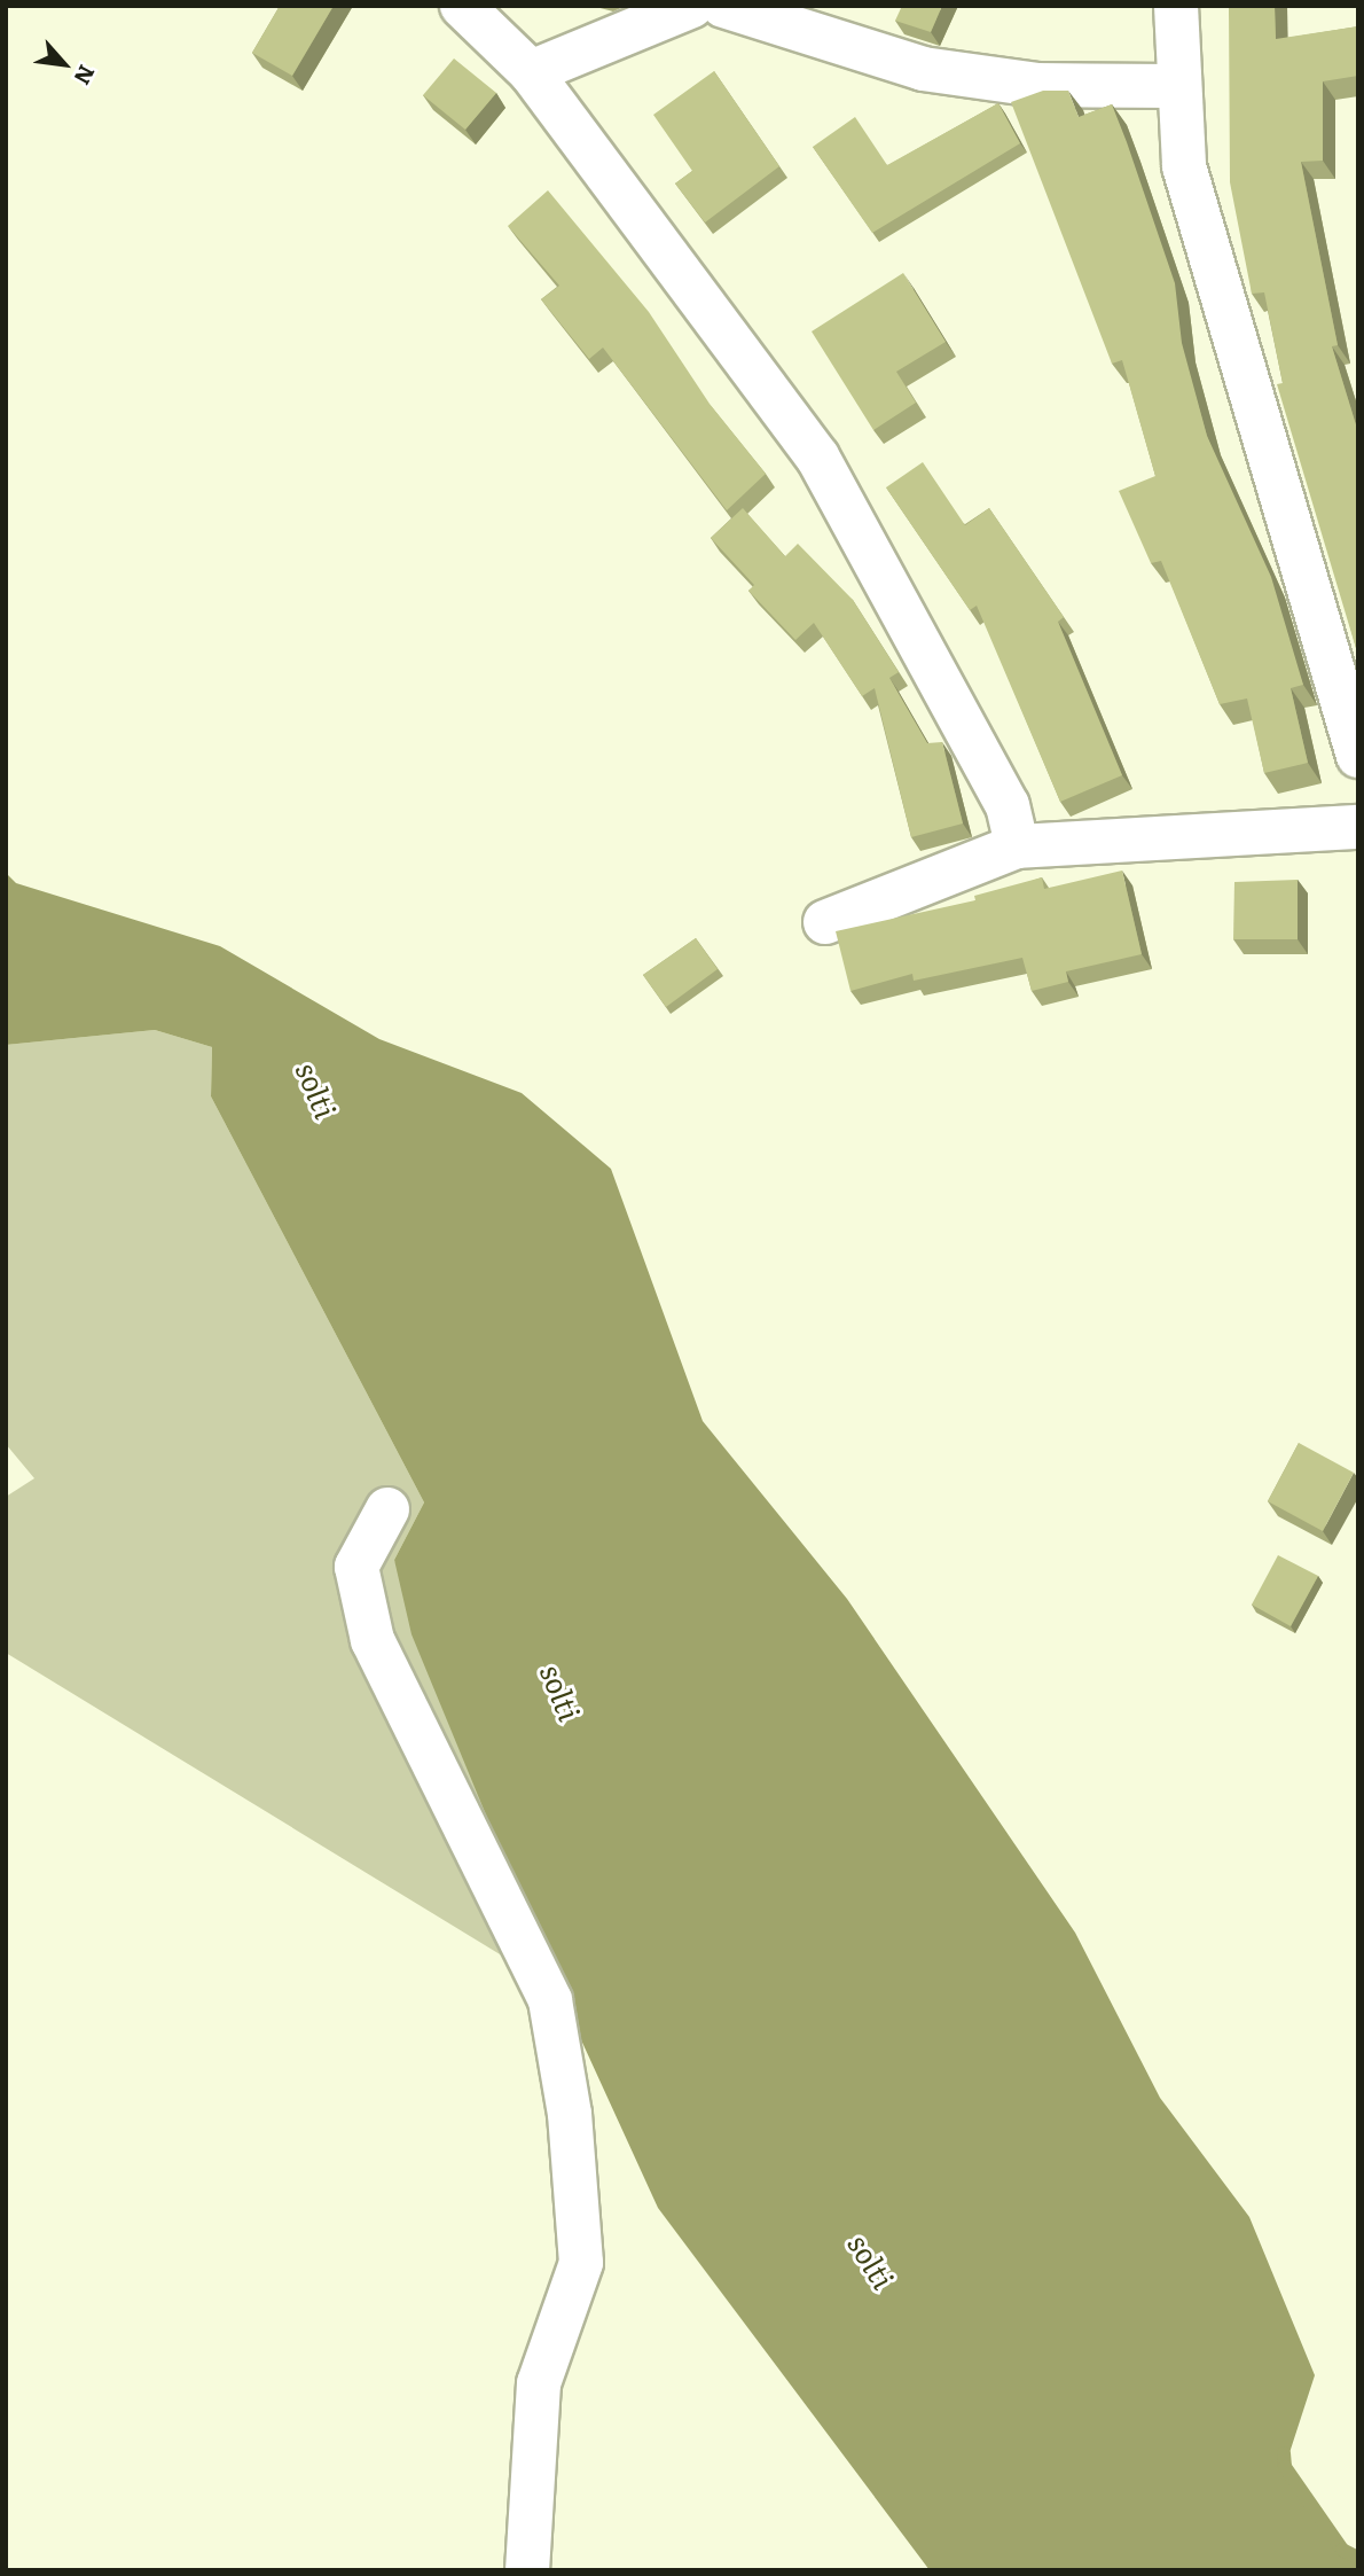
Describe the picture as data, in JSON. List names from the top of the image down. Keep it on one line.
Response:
{"water":["solti"],"north":"bottom right"}
